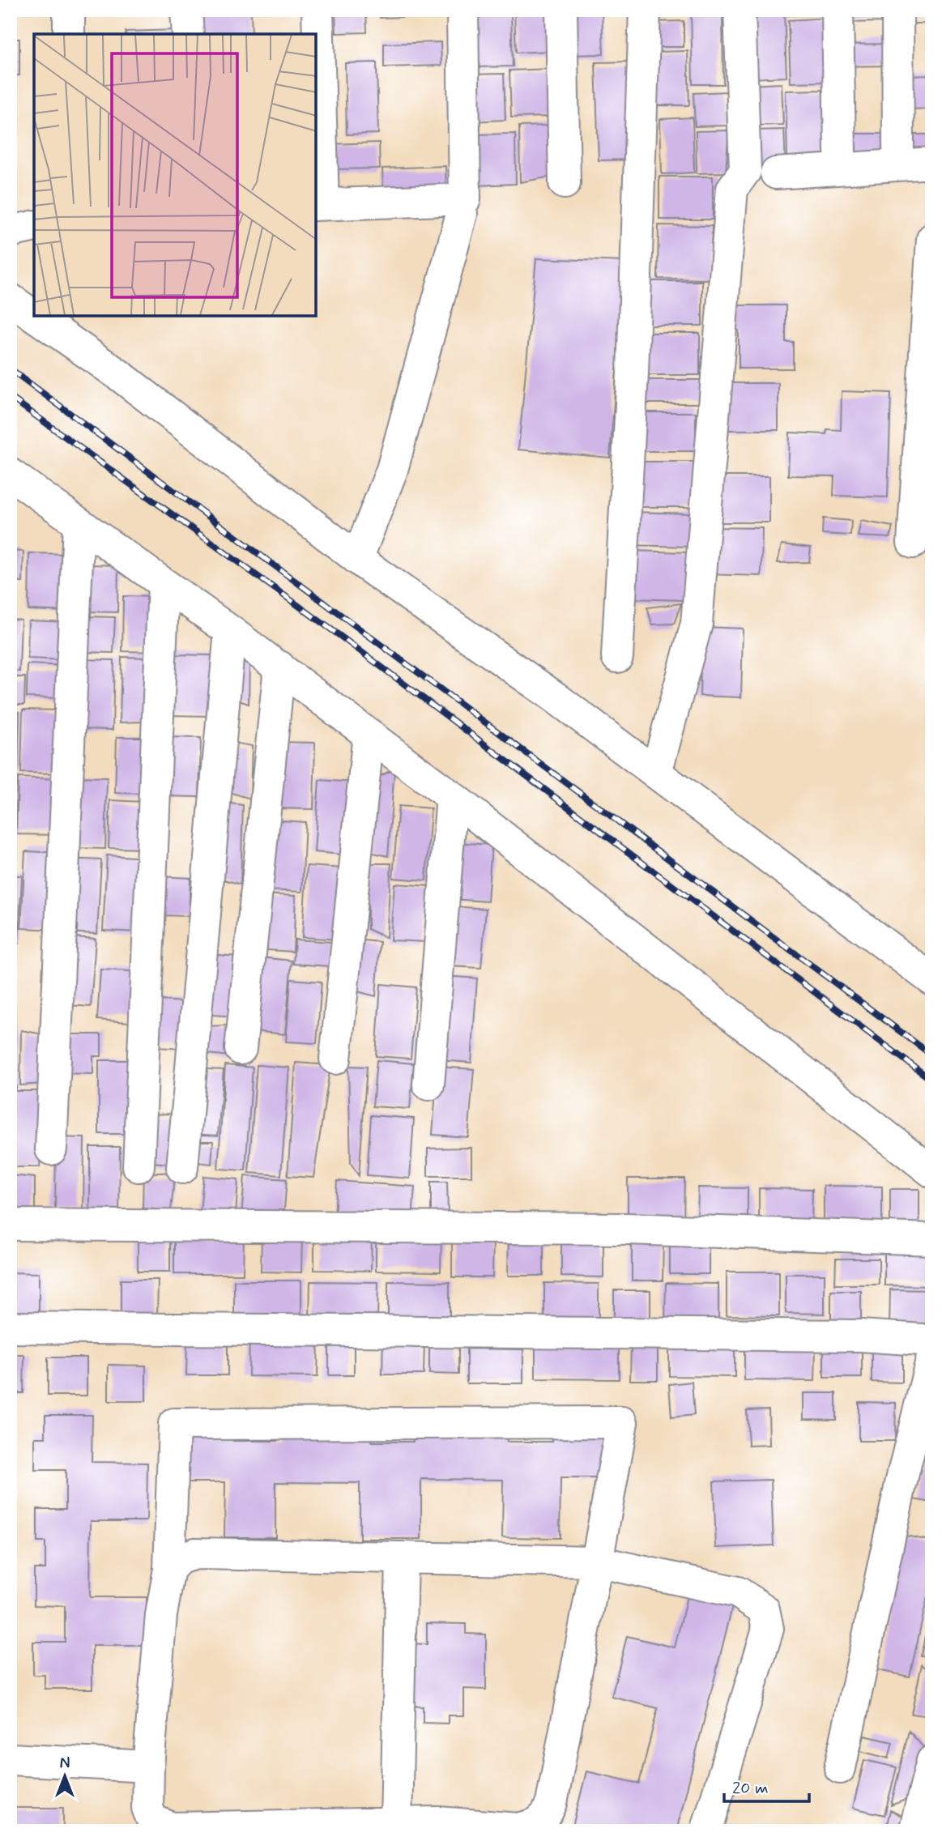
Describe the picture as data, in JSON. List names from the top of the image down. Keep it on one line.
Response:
{"scale_bar":"20 m","north":"top"}
